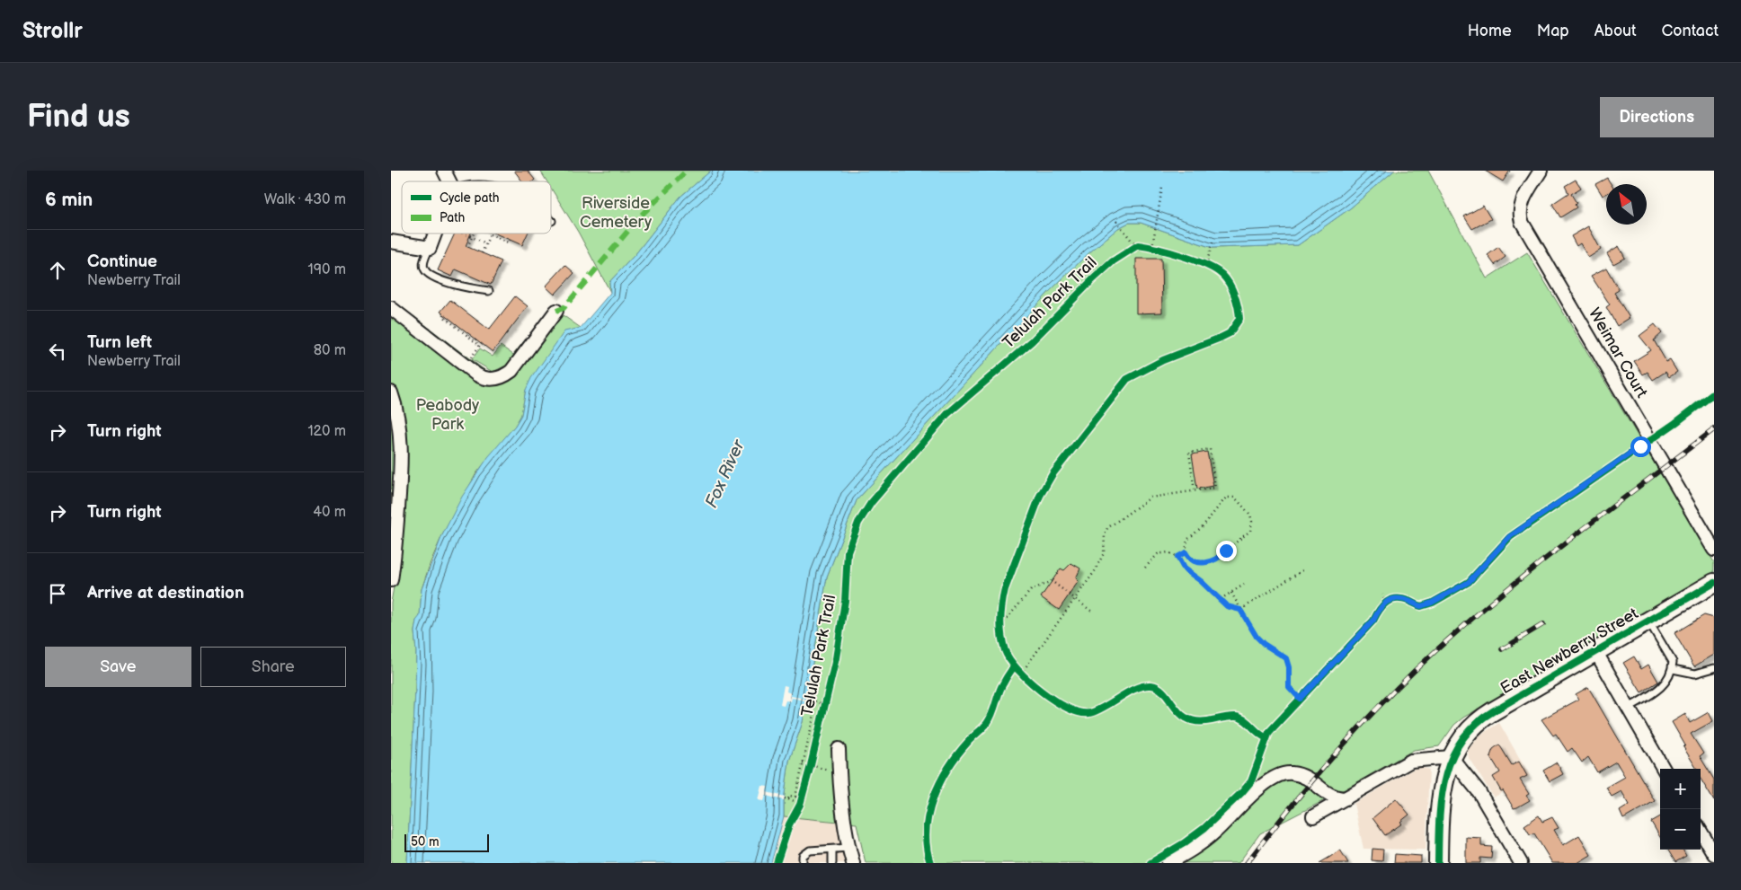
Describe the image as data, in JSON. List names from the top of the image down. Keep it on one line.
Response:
{"streets":{"main road":["East Newberry Street"],"street":["Weimar Court"],"cycle path":["Telulah Park Trail"]},"water":["Fox River"],"parks":["Riverside Cemetery","Peabody Park"],"legend":["Cycle path","Path"],"scale_bar":"50 m","north":"top left","page":{"header":"Strollr","nav":["Home","Map","About","Contact"],"buttons":["Directions",["Save","Share"]],"title":"Find us","heading":["6 min","Walk · 430 m"],"list":[["Continue","Newberry Trail","190 m"],["Turn left","Newberry Trail","80 m"],["Turn right","120 m"],["Turn right","40 m"],"Arrive at destination"],"map_buttons":["+","−"],"scale":"50 m"}}
